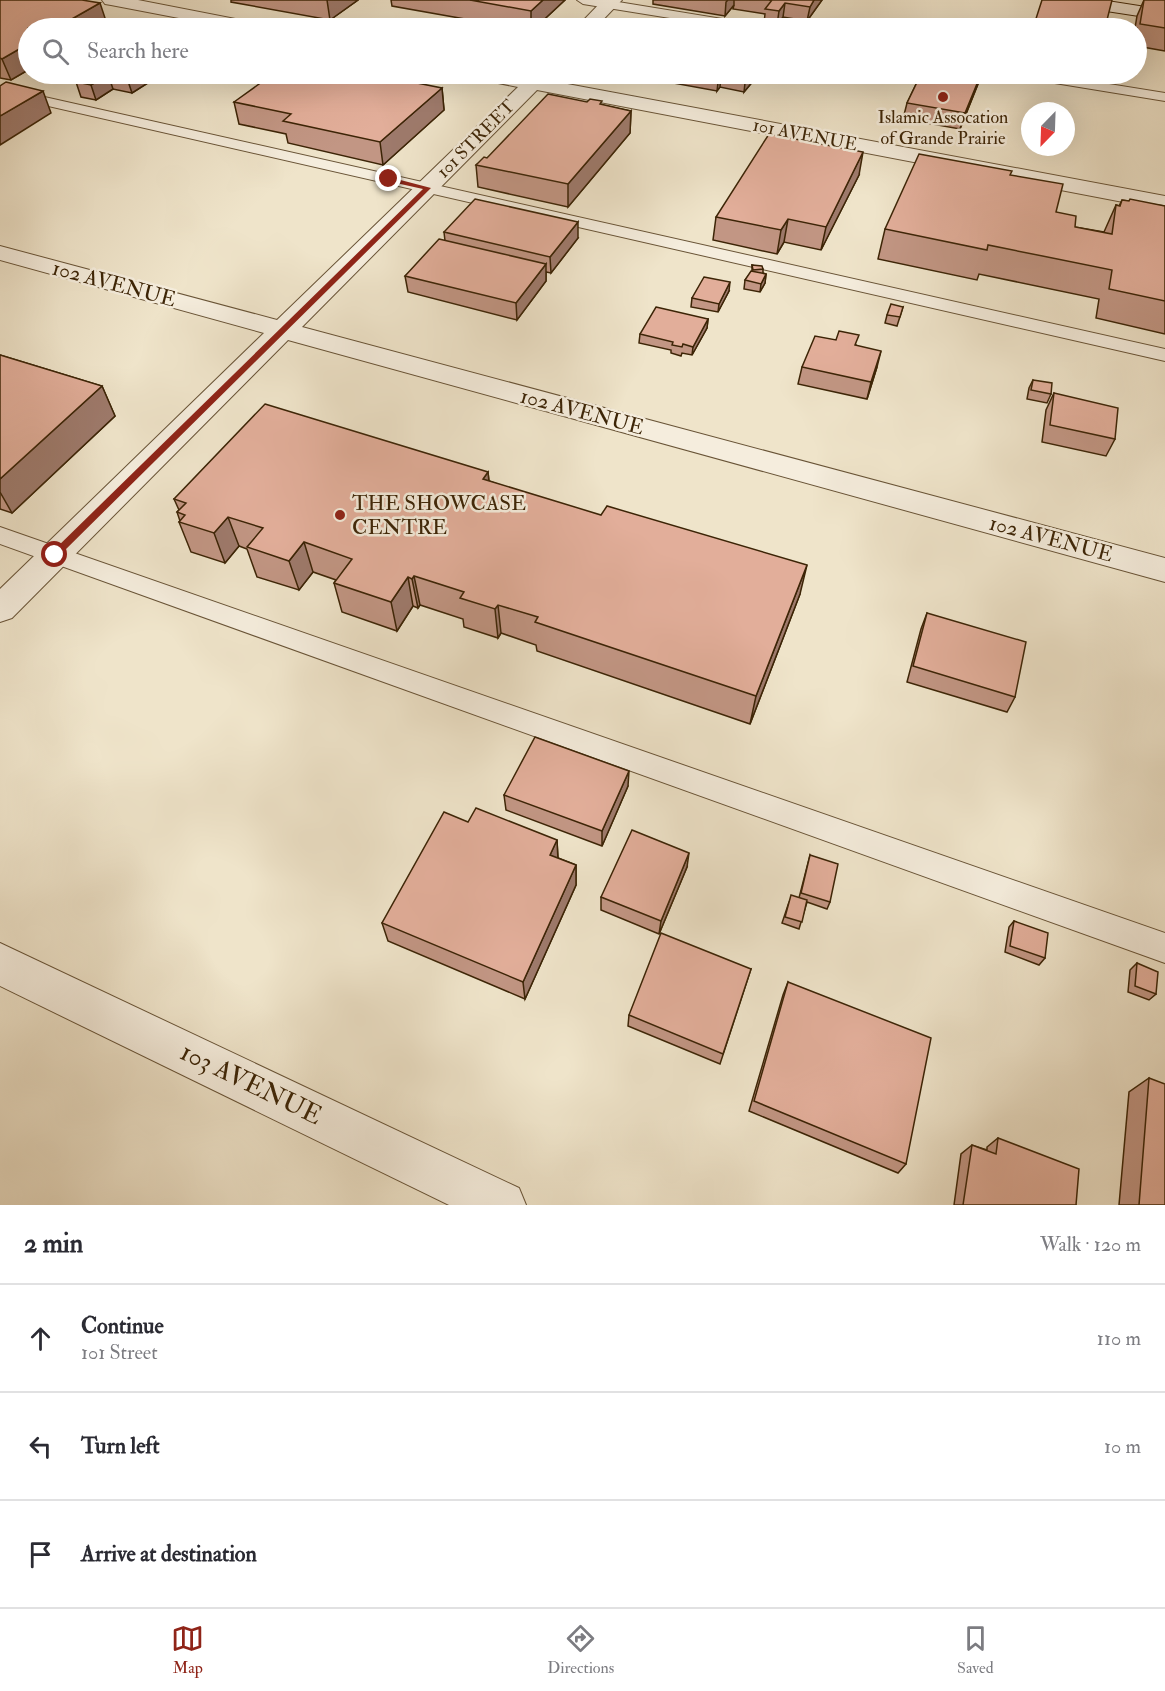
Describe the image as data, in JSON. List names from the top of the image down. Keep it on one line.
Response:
{"streets":{"street":["101 AVENUE","101 STREET","102 AVENUE","103 AVENUE"]},"crossings":[["101 STREET","102 AVENUE"]],"places":["Islamic Assocation of Grande Prairie","THE SHOWCASE CENTRE"],"north":"bottom left","page":{"search":"Search here","heading":["2 min","Walk · 120 m"],"list":[["Continue","101 Street","110 m"],["Turn left","10 m"],"Arrive at destination"],"nav":["Map","Directions","Saved"]}}
